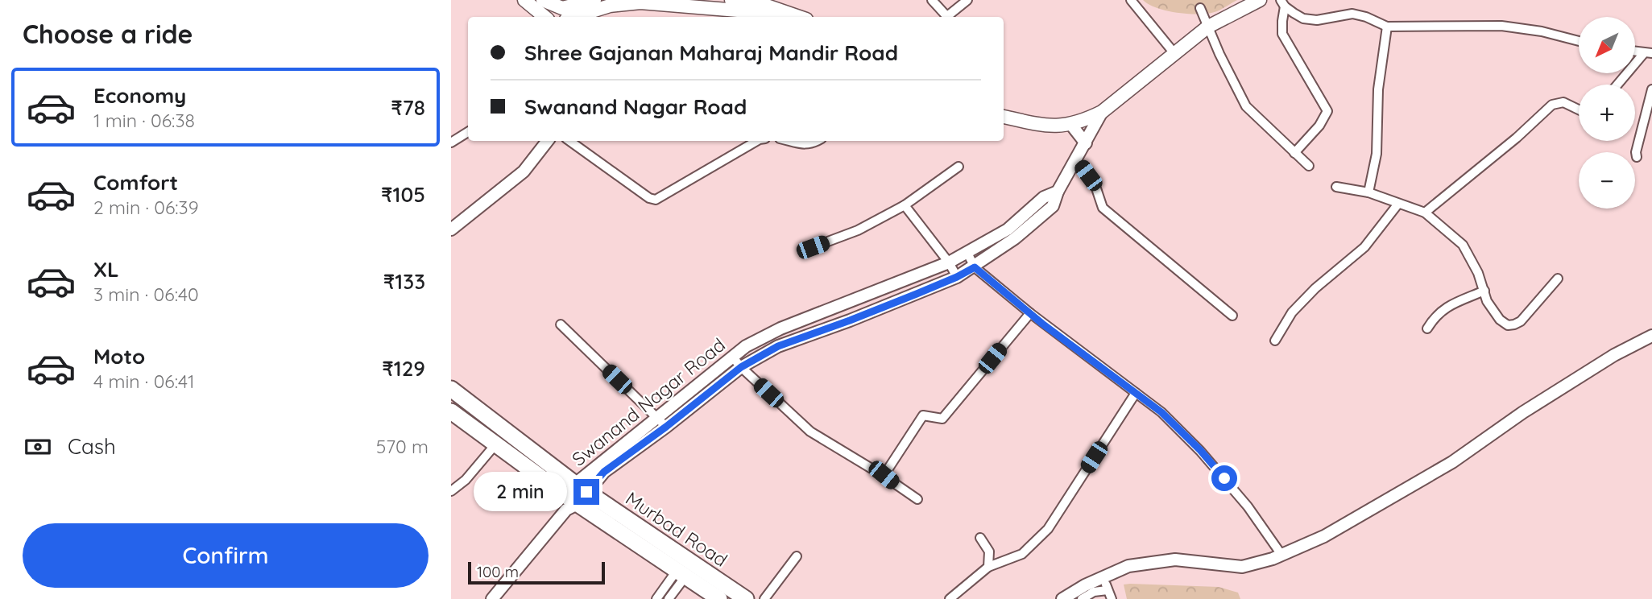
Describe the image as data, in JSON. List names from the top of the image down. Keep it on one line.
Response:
{"streets":{"highway":["Murbad Road"],"main road":["Swanand Nagar Road"]},"crossings":[["Swanand Nagar Road","Murbad Road"]],"scale_bar":"100 m","north":"bottom left","page":{"heading":"Choose a ride","map_buttons":["+","−"],"banner":["Shree Gajanan Maharaj Mandir Road","Swanand Nagar Road"],"list":[{"name":"Economy","note":"1 min · 06:38","value":"₹78"},{"name":"Comfort","note":"2 min · 06:39","value":"₹105"},{"name":"XL","note":"3 min · 06:40","value":"₹133"},{"name":"Moto","note":"4 min · 06:41","value":"₹129"}],"pay":["Cash","570 m"],"bubble":"2 min","buttons":"Confirm","scale":"100 m"}}
